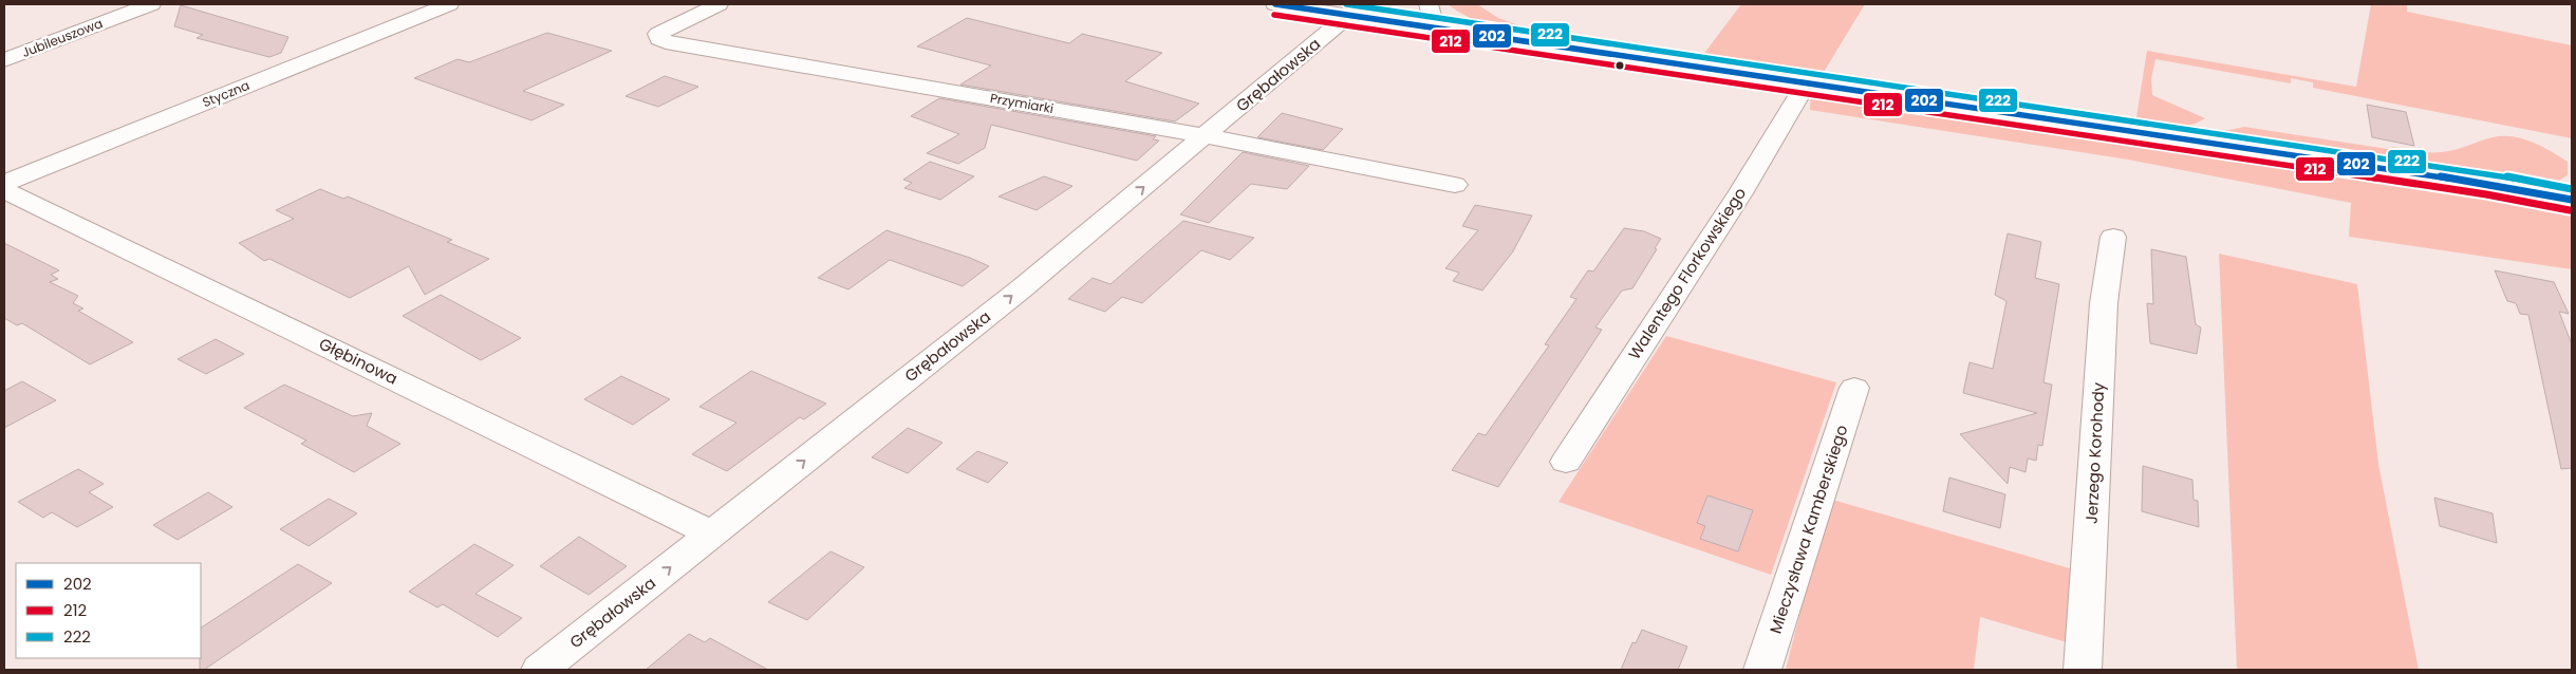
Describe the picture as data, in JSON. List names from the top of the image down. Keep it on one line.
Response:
{"streets":{"street":["Jubileuszowa","Grębałowska","Styczna","Przymiarki","Walentego Florkowskiego","Głębinowa","Jerzego Korohody","Mieczysława Kamberskiego"]},"crossings":[["Grębałowska","Przymiarki"],["Grębałowska","Głębinowa"]],"one_way":["Grębałowska"],"lines":["transit line 202","transit line 222","transit line 212"],"legend":["202","212","222"]}
